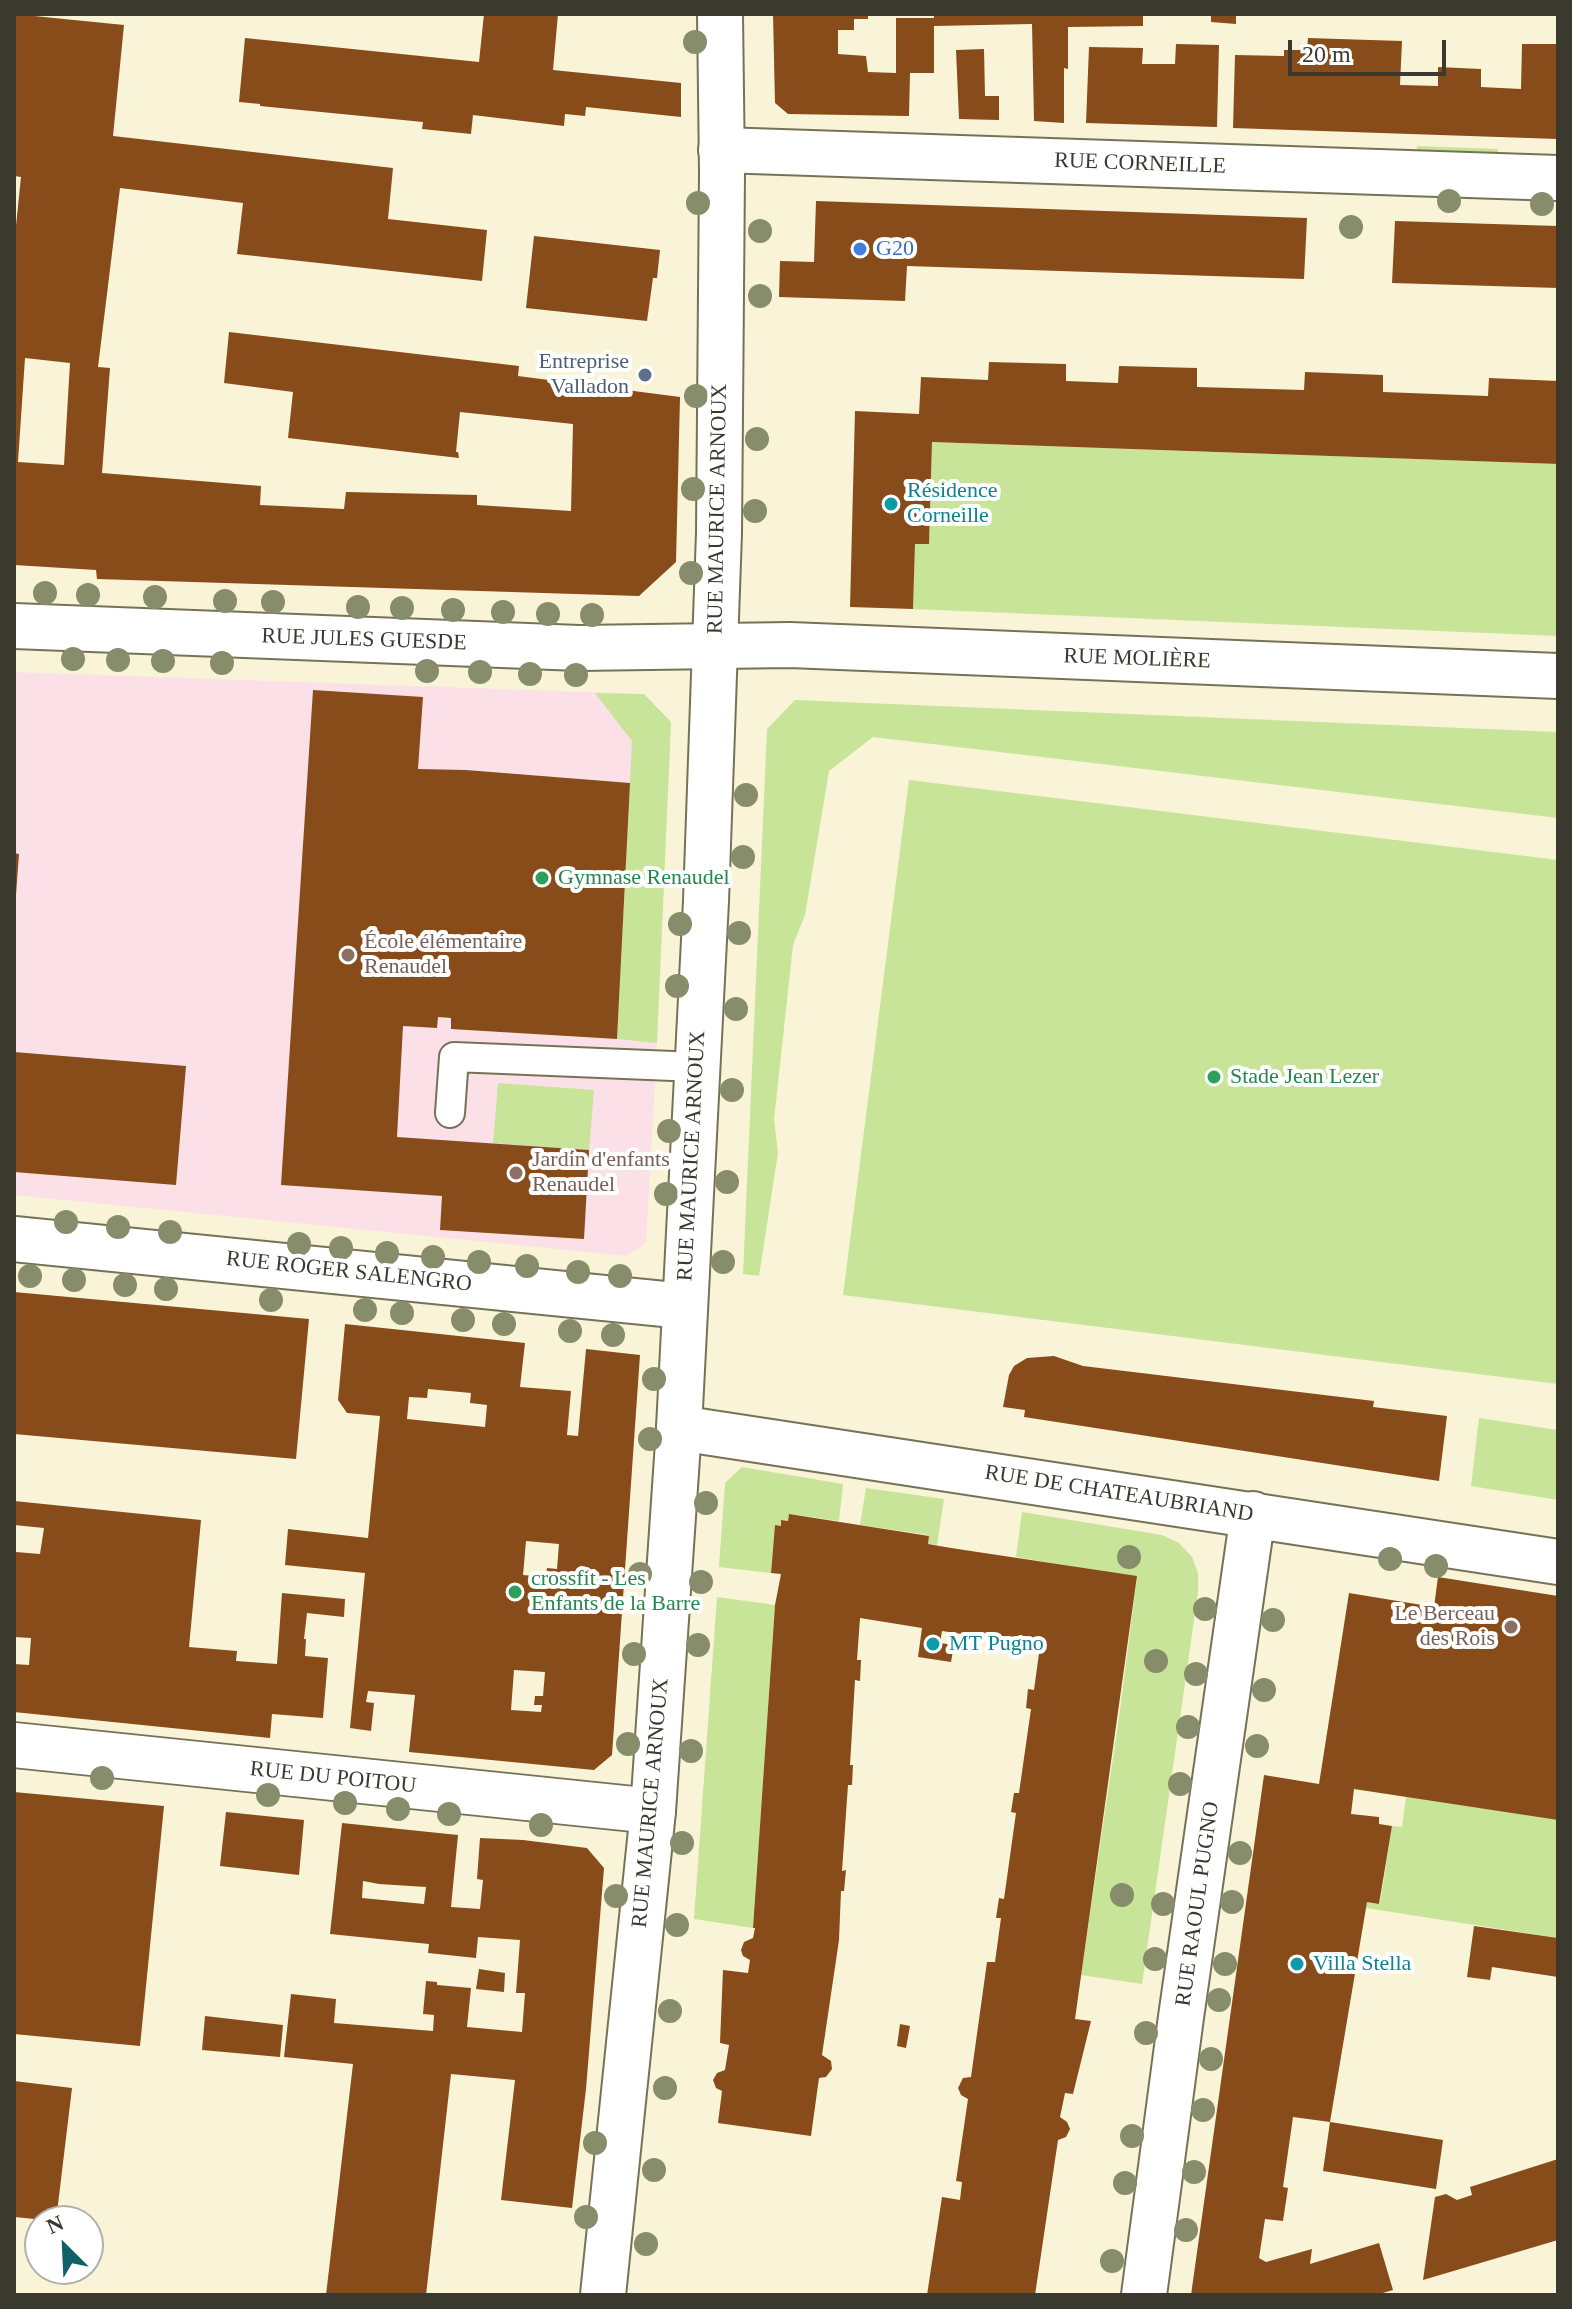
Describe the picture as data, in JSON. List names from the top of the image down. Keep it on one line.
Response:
{"streets":{"street":["RUE CORNEILLE","RUE MAURICE ARNOUX","RUE JULES GUESDE","RUE MOLIÈRE","RUE ROGER SALENGRO","RUE DE CHATEAUBRIAND","RUE DU POITOU","RUE RAOUL PUGNO"]},"crossings":[["RUE CORNEILLE","RUE MAURICE ARNOUX"],["RUE MAURICE ARNOUX","RUE JULES GUESDE"],["RUE MAURICE ARNOUX","RUE MOLIÈRE"],["RUE MAURICE ARNOUX","RUE ROGER SALENGRO"],["RUE MAURICE ARNOUX","RUE DE CHATEAUBRIAND"],["RUE MAURICE ARNOUX","RUE DU POITOU"],["RUE JULES GUESDE","RUE MOLIÈRE"],["RUE DE CHATEAUBRIAND","RUE RAOUL PUGNO"]],"places":["G20","Entreprise Valladon","Résidence Corneille","Gymnase Renaudel","École élémentaire Renaudel","Stade Jean Lezer","Jardin d'enfants Renaudel","crossfit - Les Enfants de la Barre","Le Berceau des Rois","MT Pugno","Villa Stella"],"scale_bar":"20 m","north":"top left"}
